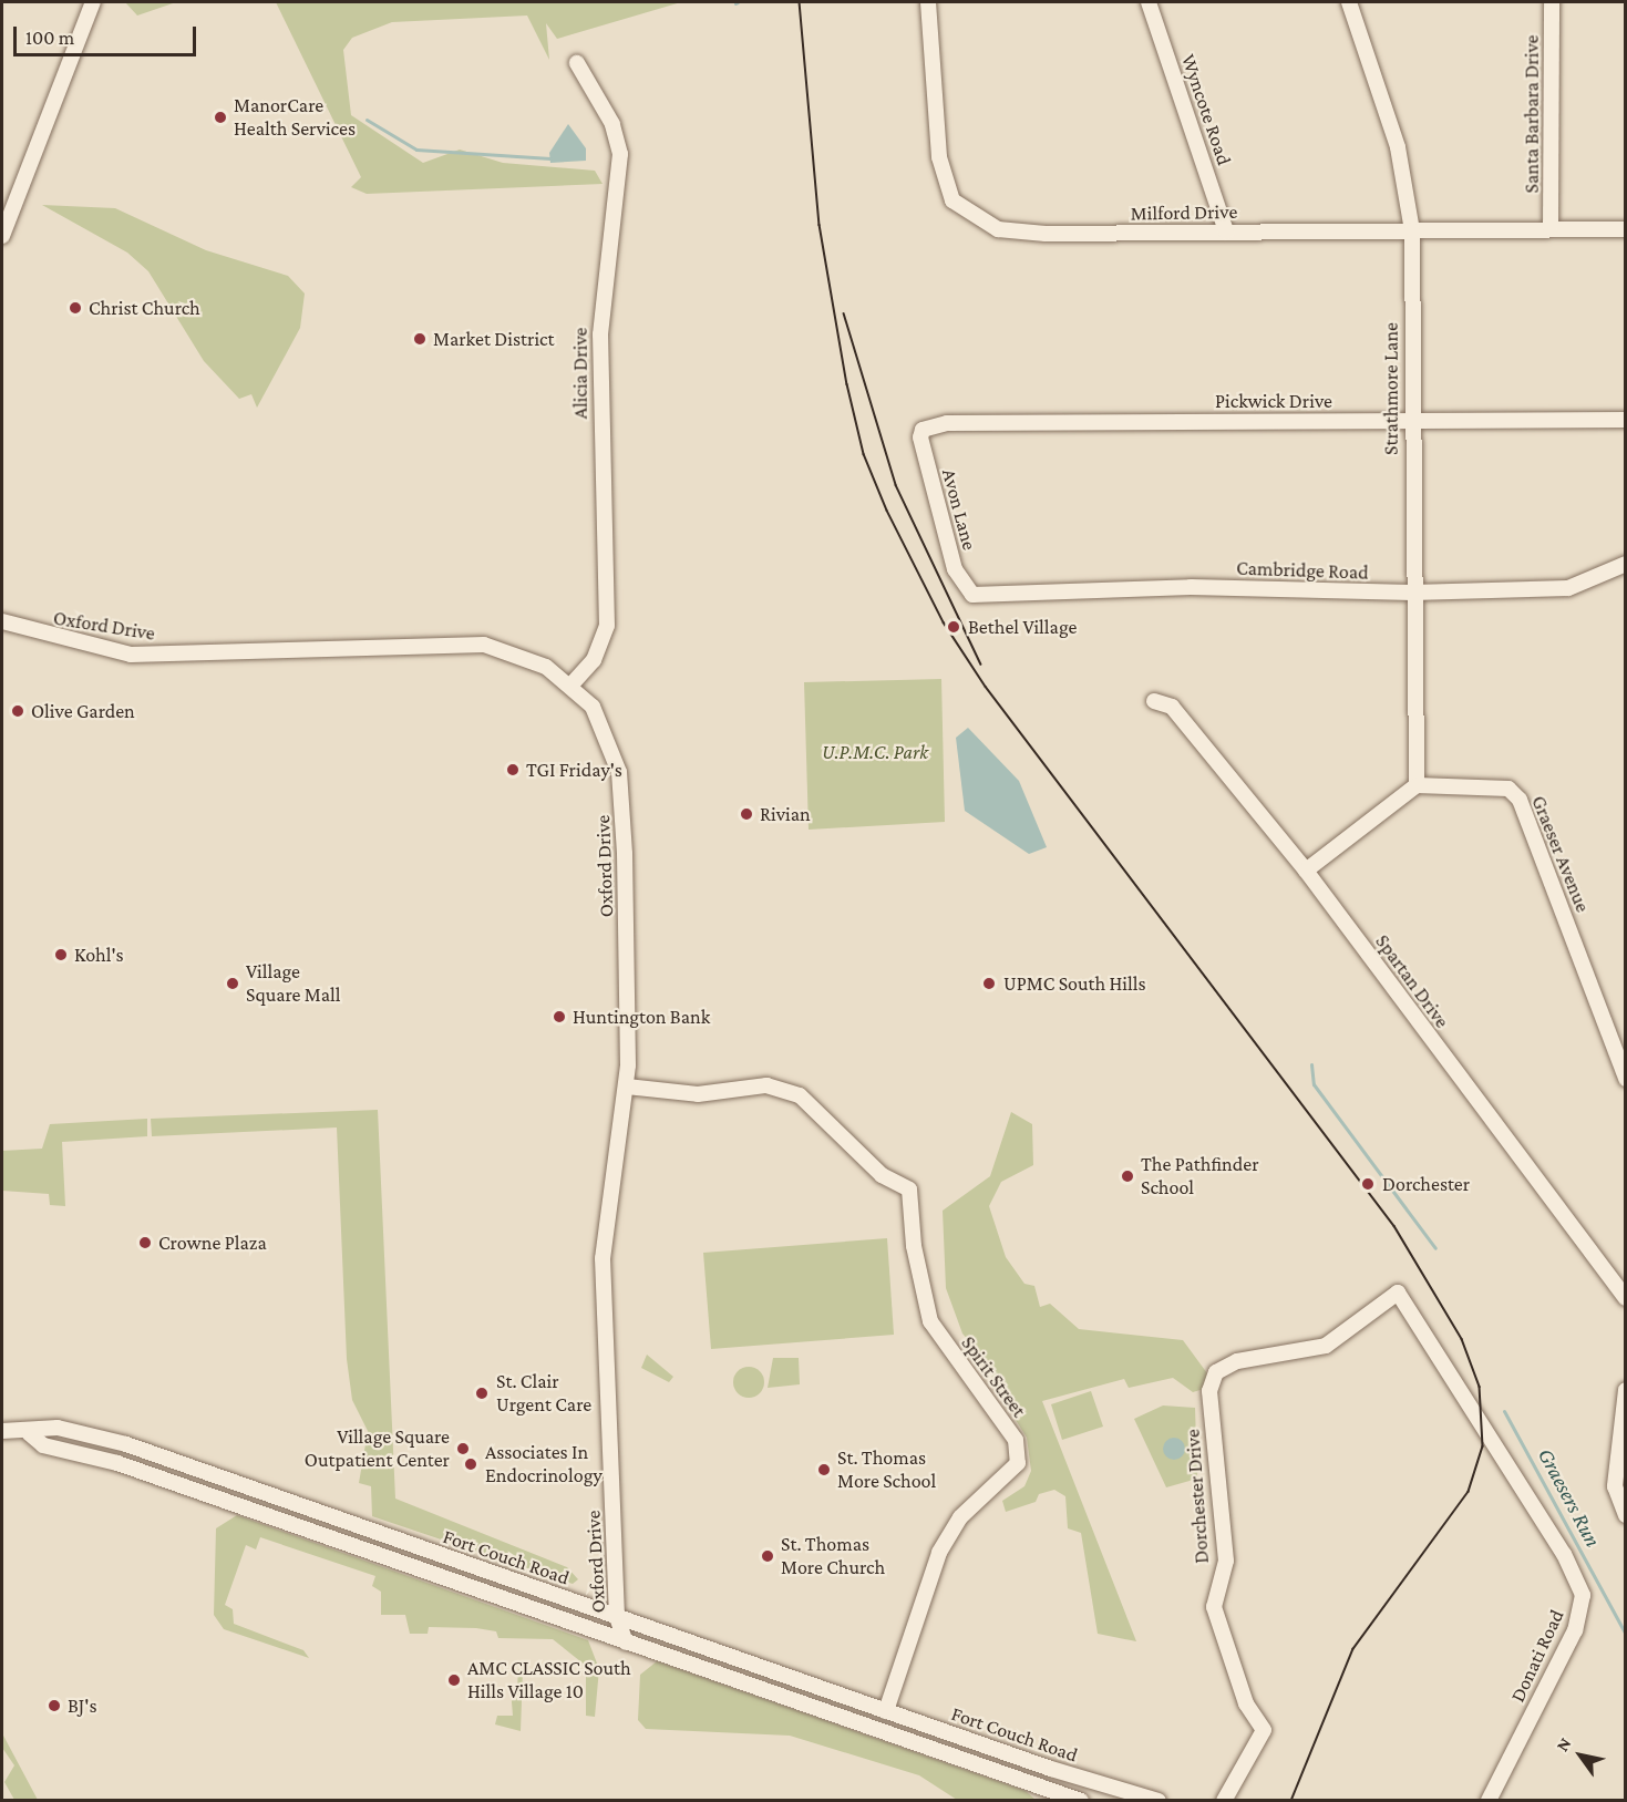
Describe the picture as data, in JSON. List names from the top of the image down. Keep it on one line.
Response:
{"streets":{"street":["Wyncote Road","Santa Barbara Drive","Milford Drive","Alicia Drive","Strathmore Lane","Pickwick Drive","Avon Lane","Cambridge Road","Oxford Drive","Graeser Avenue","Spartan Drive","Spirit Street","Dorchester Drive","Fort Couch Road","Donati Road"]},"crossings":[["Wyncote Road","Milford Drive"],["Santa Barbara Drive","Milford Drive"],["Milford Drive","Strathmore Lane"],["Alicia Drive","Oxford Drive"],["Strathmore Lane","Pickwick Drive"],["Strathmore Lane","Cambridge Road"],["Strathmore Lane","Graeser Avenue"],["Pickwick Drive","Avon Lane"],["Avon Lane","Cambridge Road"],["Oxford Drive","Spirit Street"],["Oxford Drive","Fort Couch Road"],["Spirit Street","Fort Couch Road"],["Dorchester Drive","Donati Road"]],"water":["Graesers Run"],"parks":["U.P.M.C. Park"],"places":["ManorCare Health Services","Christ Church","Market District","Bethel Village","Olive Garden","TGI Friday's","Rivian","Kohl's","Village Square Mall","UPMC South Hills","Huntington Bank","The Pathfinder School","Dorchester","Crowne Plaza","St. Clair Urgent Care","Village Square Outpatient Center","Associates In Endocrinology","St. Thomas More School","St. Thomas More Church","AMC CLASSIC South Hills Village 10","BJ's"],"scale_bar":"100 m","north":"top left"}
